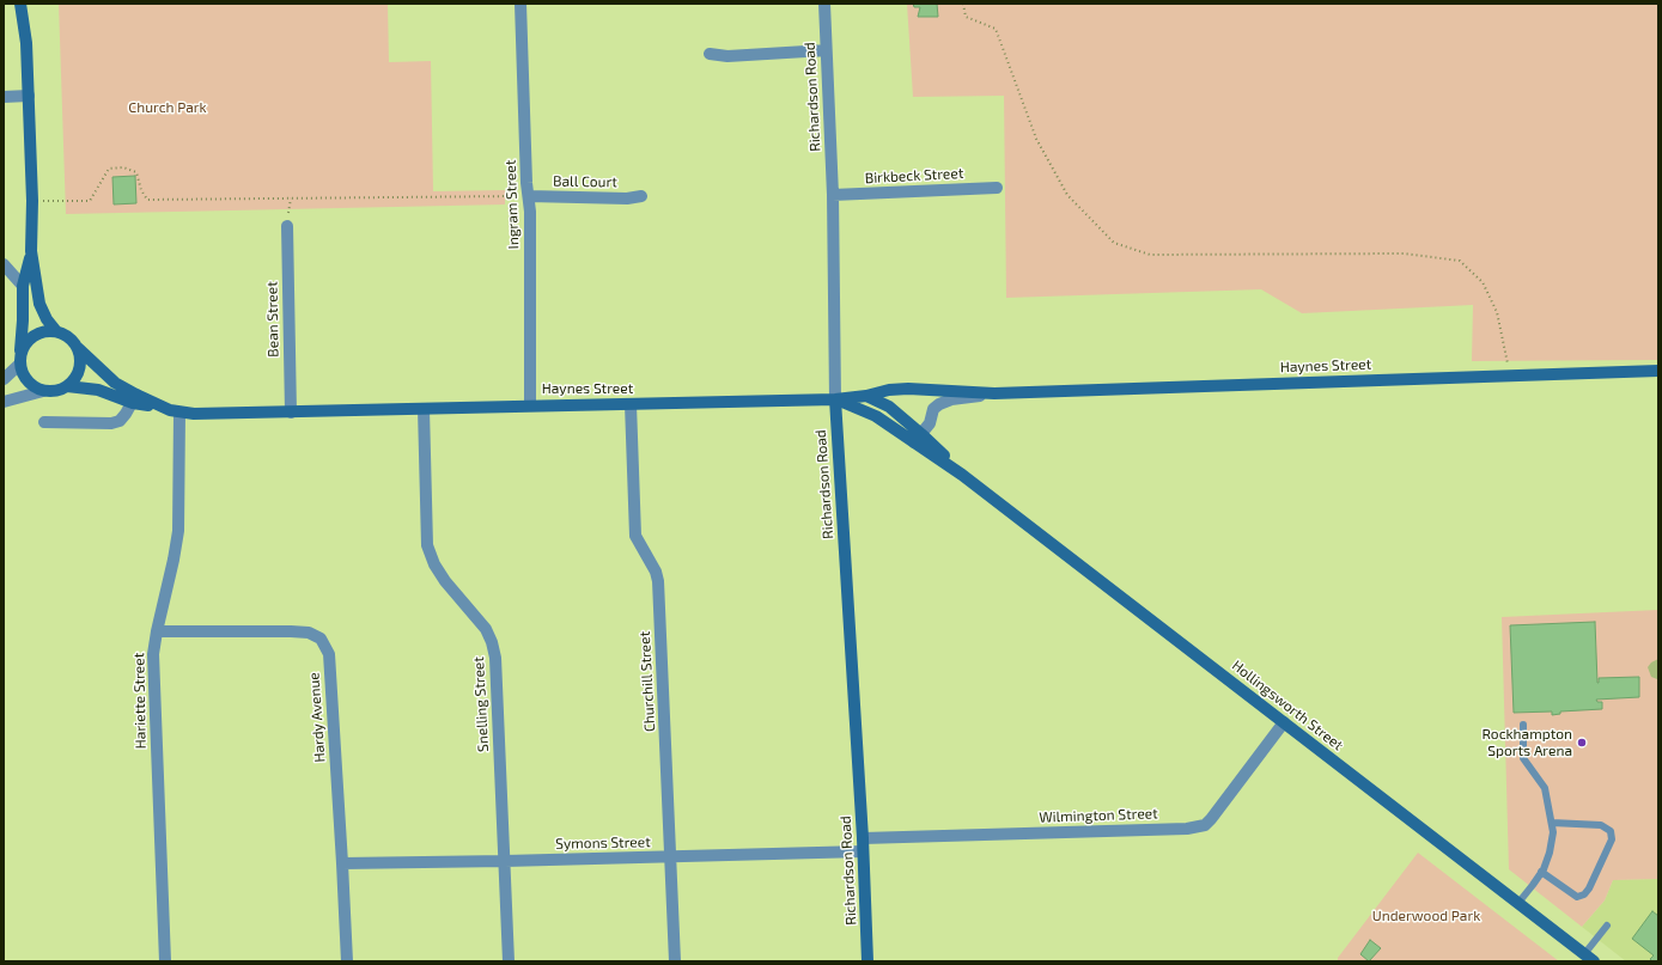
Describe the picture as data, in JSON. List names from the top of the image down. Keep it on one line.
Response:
{"streets":{"street":["Richardson Road","Birkbeck Street","Ball Court","Ingram Street","Bean Street","Haynes Street","Churchill Street","Hariette Street","Snelling Street","Hollingsworth Street","Hardy Avenue","Wilmington Street","Symons Street"]},"crossings":[["Richardson Road","Birkbeck Street"],["Richardson Road","Haynes Street"],["Richardson Road","Hollingsworth Street"],["Richardson Road","Wilmington Street"],["Richardson Road","Symons Street"],["Ball Court","Ingram Street"],["Ingram Street","Haynes Street"],["Bean Street","Haynes Street"],["Haynes Street","Churchill Street"],["Haynes Street","Hariette Street"],["Haynes Street","Snelling Street"],["Haynes Street","Hollingsworth Street"],["Churchill Street","Symons Street"],["Hariette Street","Hardy Avenue"],["Snelling Street","Symons Street"],["Hollingsworth Street","Wilmington Street"],["Hardy Avenue","Symons Street"]],"parks":["Church Park","Underwood Park"],"places":["Rockhampton Sports Arena"]}
